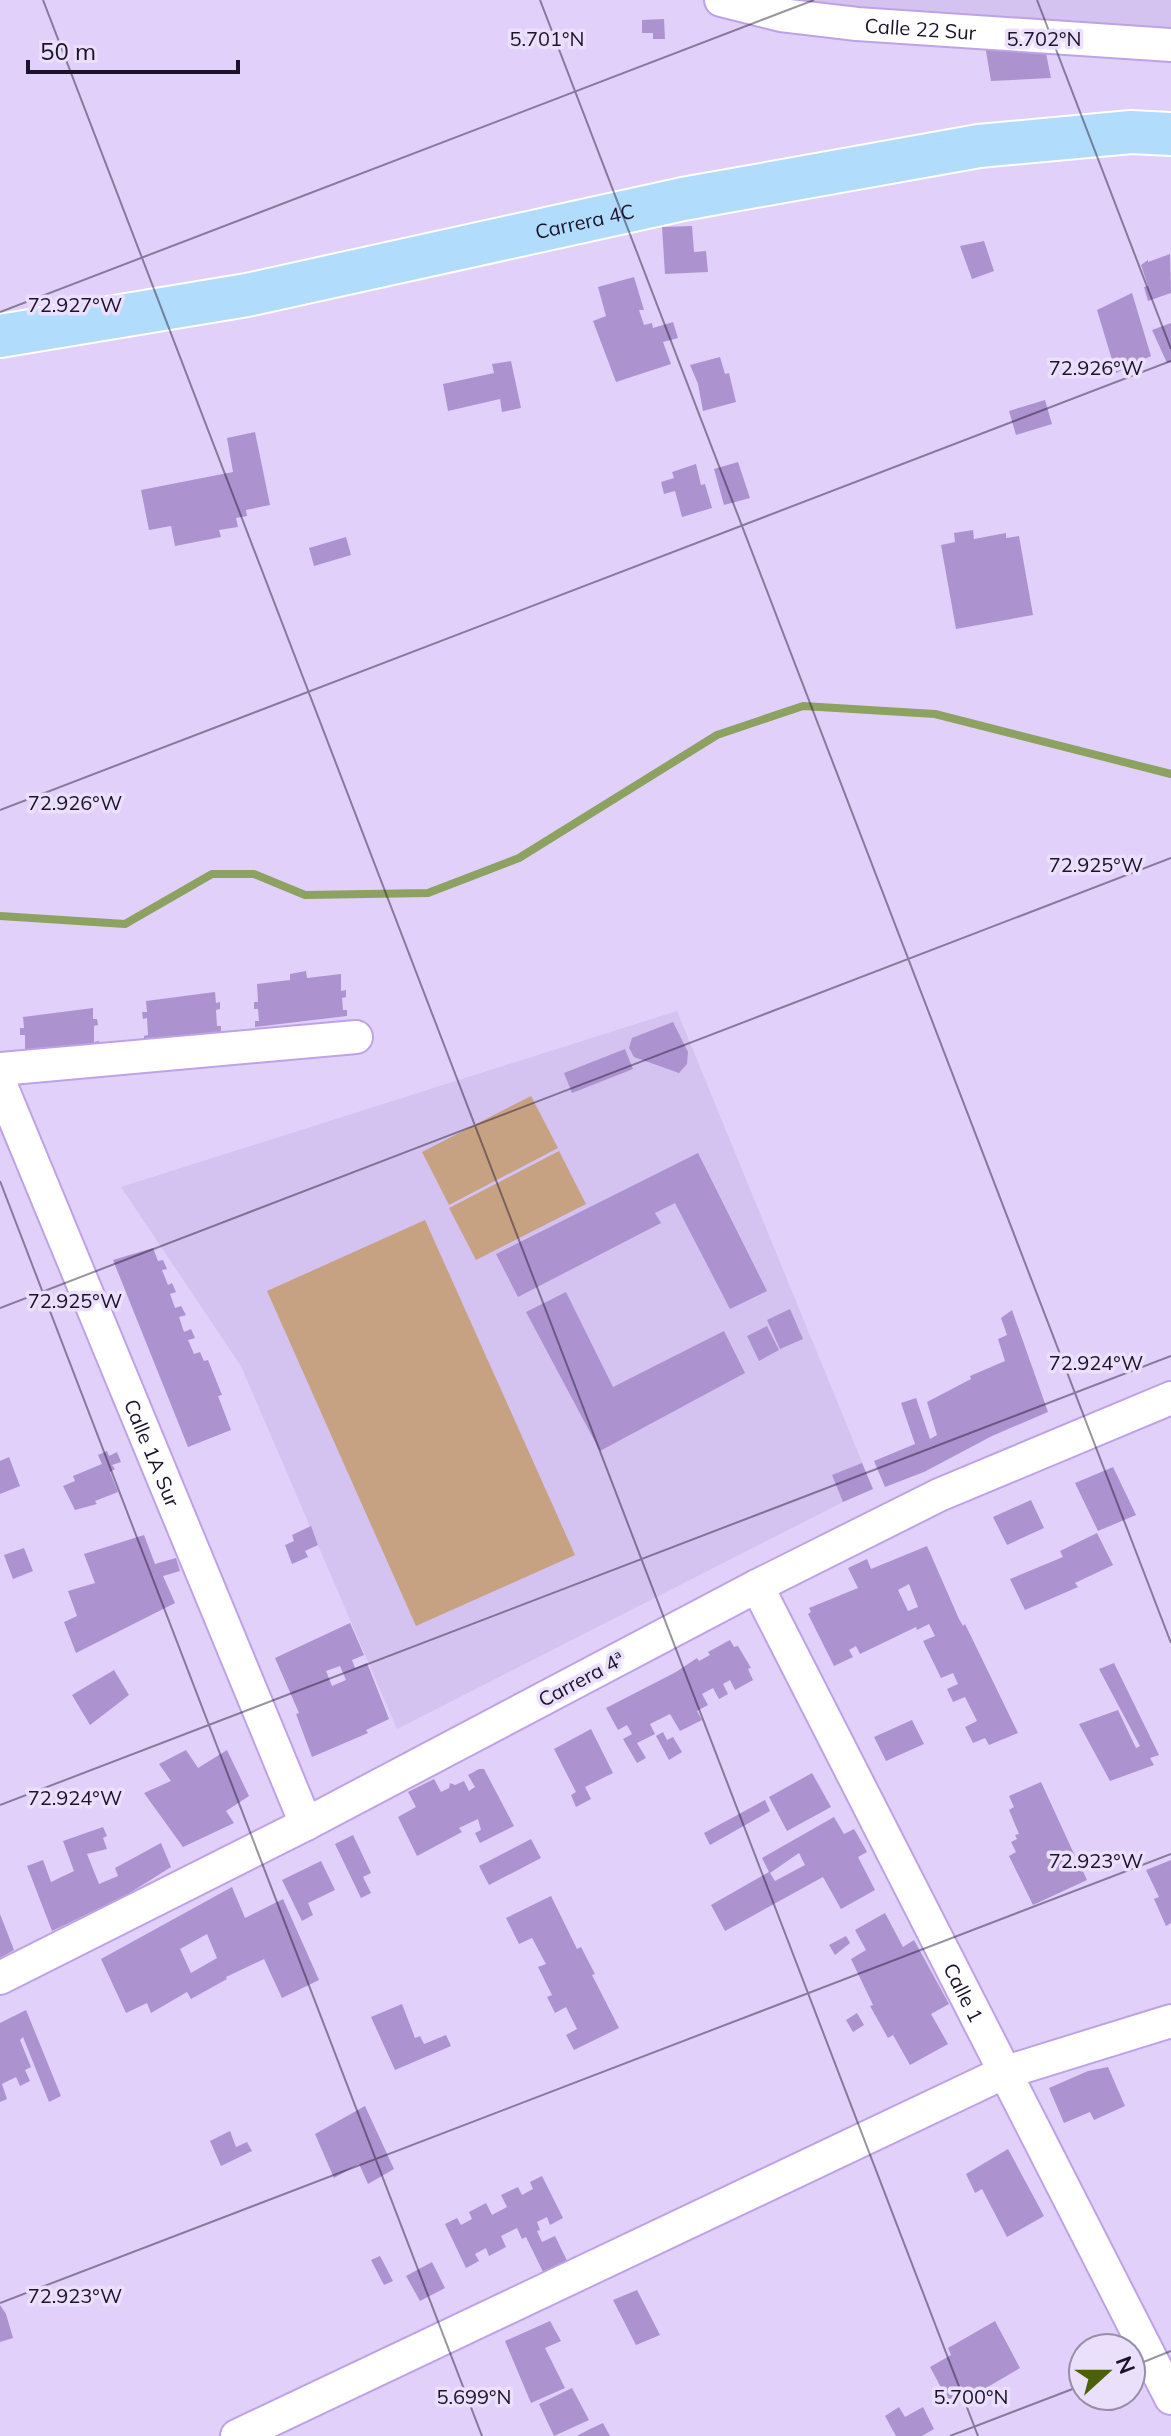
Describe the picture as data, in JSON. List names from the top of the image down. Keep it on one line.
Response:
{"streets":{"main road":["Carrera 4C"],"street":["Calle 22 Sur","Calle 1A Sur","Carrera 4ª","Calle 1"]},"crossings":[["Calle 1A Sur","Carrera 4ª"],["Carrera 4ª","Calle 1"]],"scale_bar":"50 m","north":"right","coordinates":["5.701°N","5.702°N","72.927°W","72.926°W","72.925°W","72.924°W","72.923°W","5.699°N","5.700°N"]}
